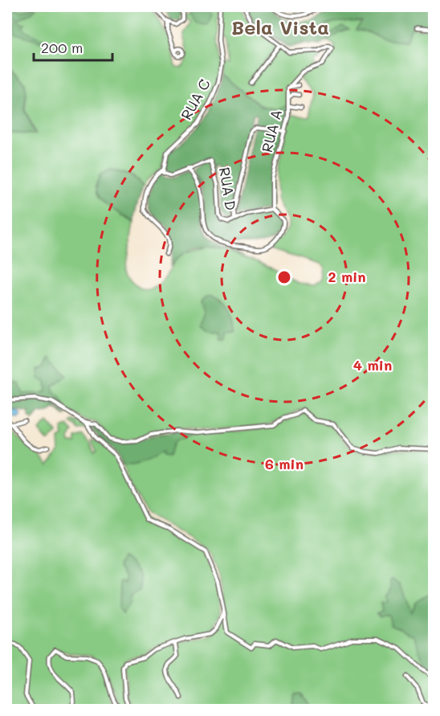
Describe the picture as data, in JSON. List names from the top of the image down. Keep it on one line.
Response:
{"streets":{"street":["RUA C","RUA A","RUA D"]},"crossings":[["RUA A","RUA D"]],"districts":["Bela Vista"],"scale_bar":"200 m","rings":["2 min","4 min","6 min"]}
